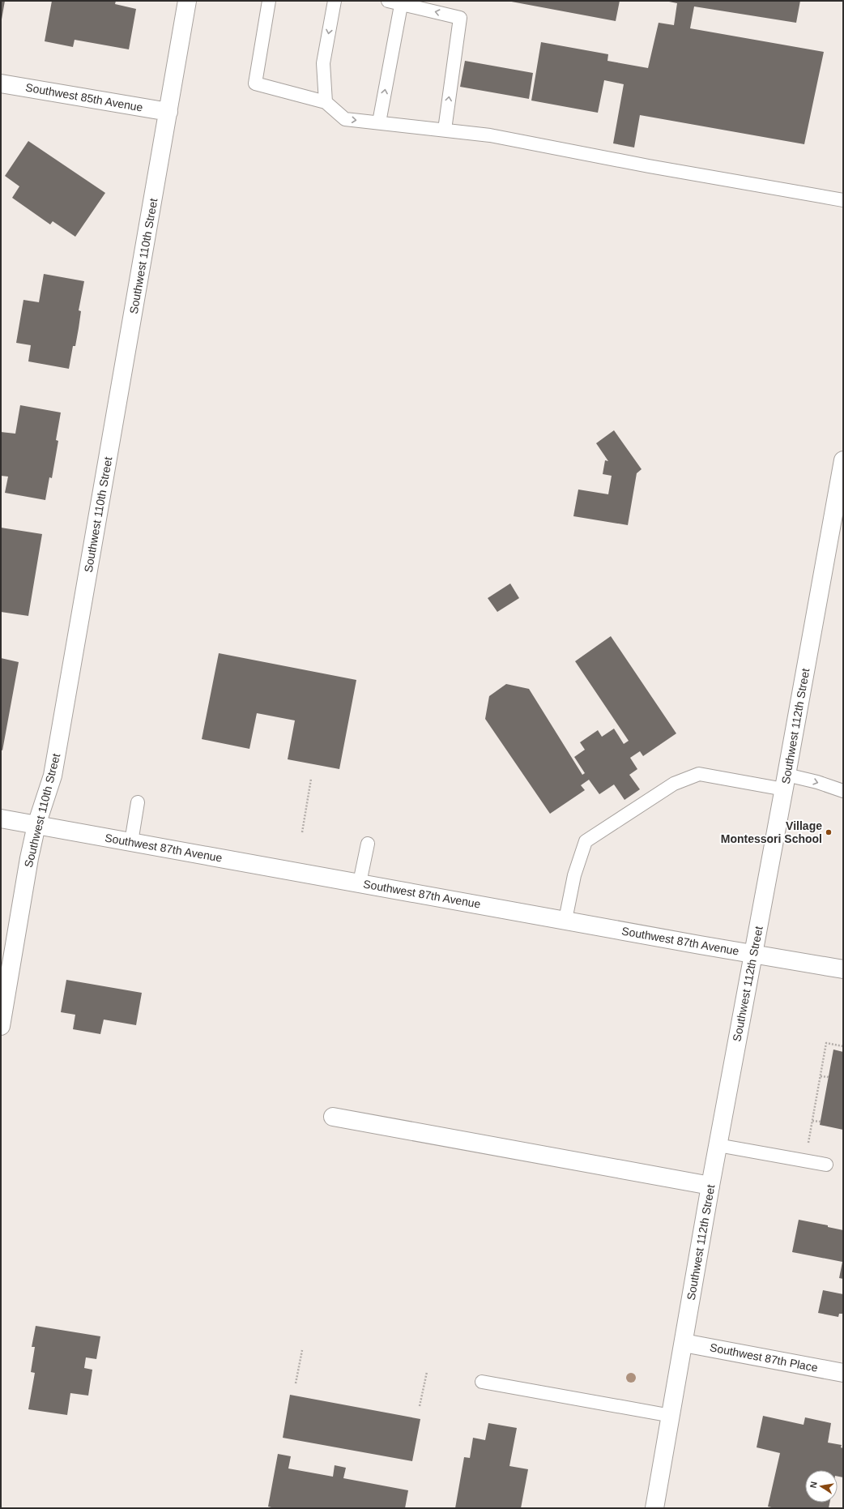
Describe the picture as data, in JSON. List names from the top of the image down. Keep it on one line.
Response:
{"streets":{"main road":["Southwest 85th Avenue","Southwest 110th Street","Southwest 112th Street","Southwest 87th Avenue","Southwest 87th Place"]},"crossings":[["Southwest 85th Avenue","Southwest 110th Street"],["Southwest 110th Street","Southwest 87th Avenue"],["Southwest 112th Street","Southwest 87th Avenue"],["Southwest 112th Street","Southwest 87th Place"]],"places":["Village Montessori School"],"north":"left"}
